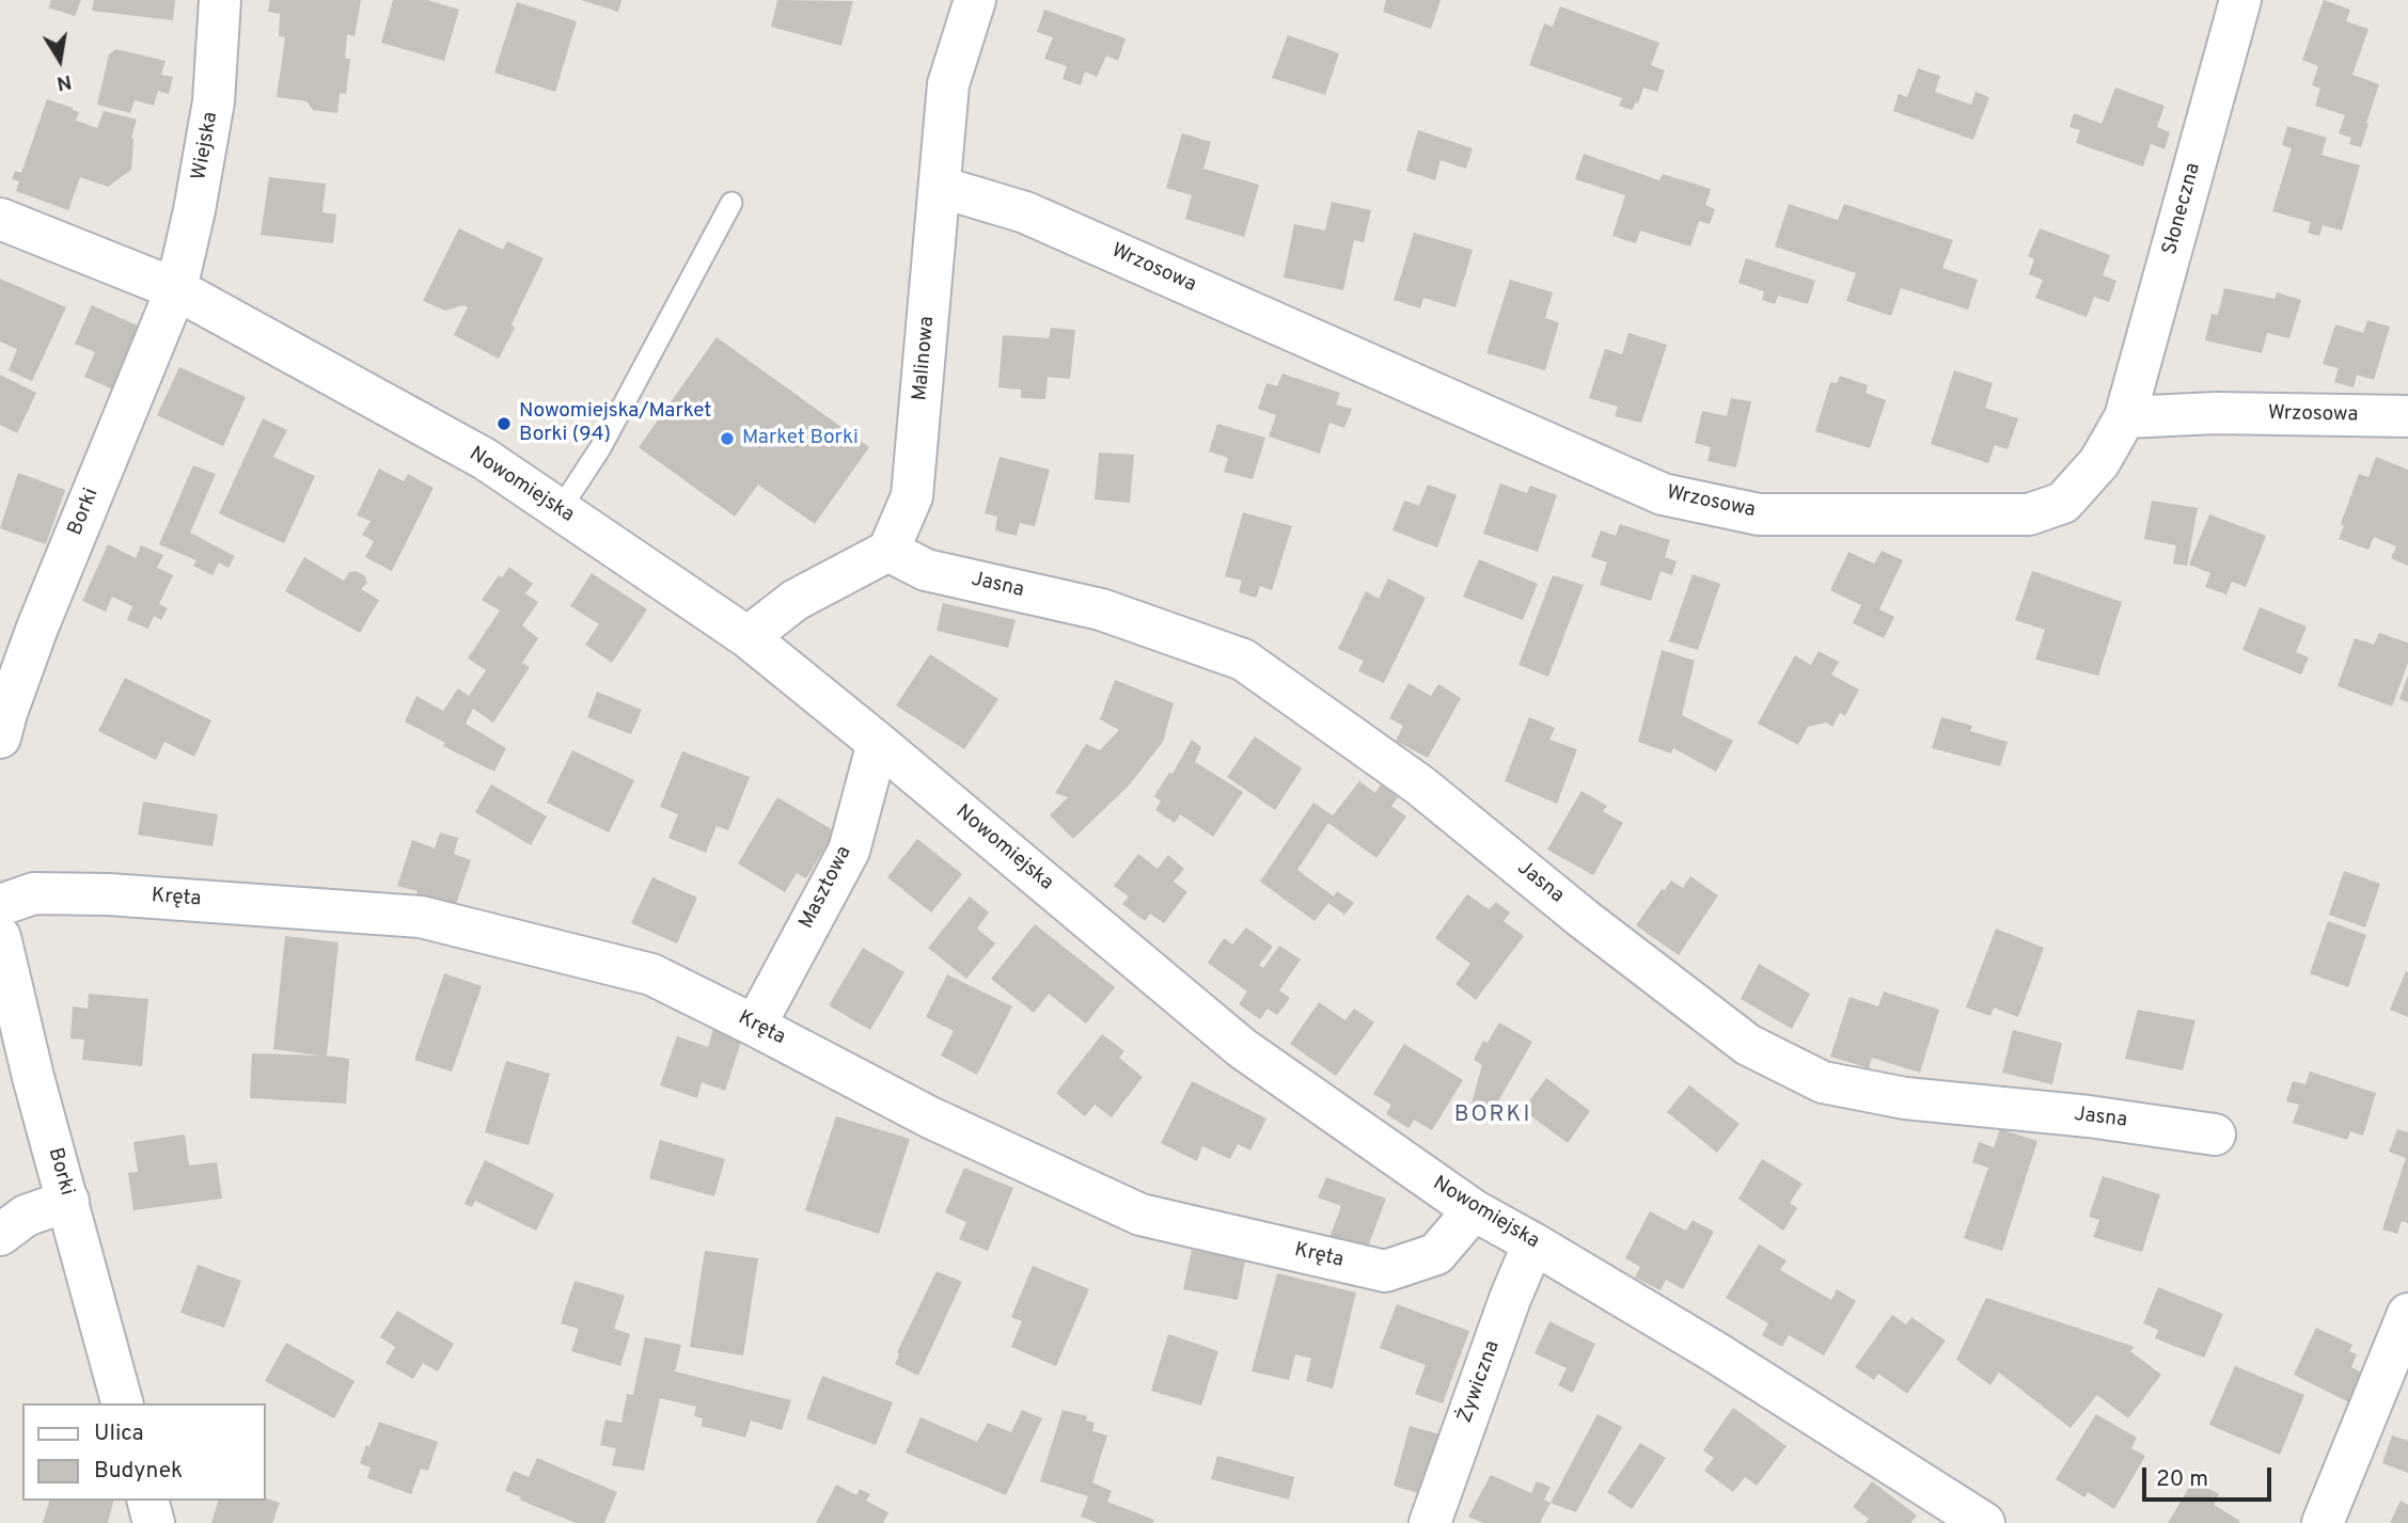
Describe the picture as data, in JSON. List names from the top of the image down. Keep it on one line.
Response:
{"streets":{"street":["Wiejska","Słoneczna","Wrzosowa","Malinowa","Nowomiejska","Borki","Jasna","Masztowa","Kręta","Żywiczna"]},"crossings":[["Wiejska","Nowomiejska"],["Wiejska","Borki"],["Słoneczna","Wrzosowa"],["Wrzosowa","Malinowa"],["Malinowa","Jasna"],["Nowomiejska","Borki"],["Nowomiejska","Masztowa"],["Nowomiejska","Kręta"],["Nowomiejska","Żywiczna"],["Masztowa","Kręta"]],"districts":["BORKI"],"places":["Nowomiejska/Market Borki (94)","Market Borki"],"legend":["Ulica","Budynek"],"scale_bar":"20 m","north":"bottom"}
